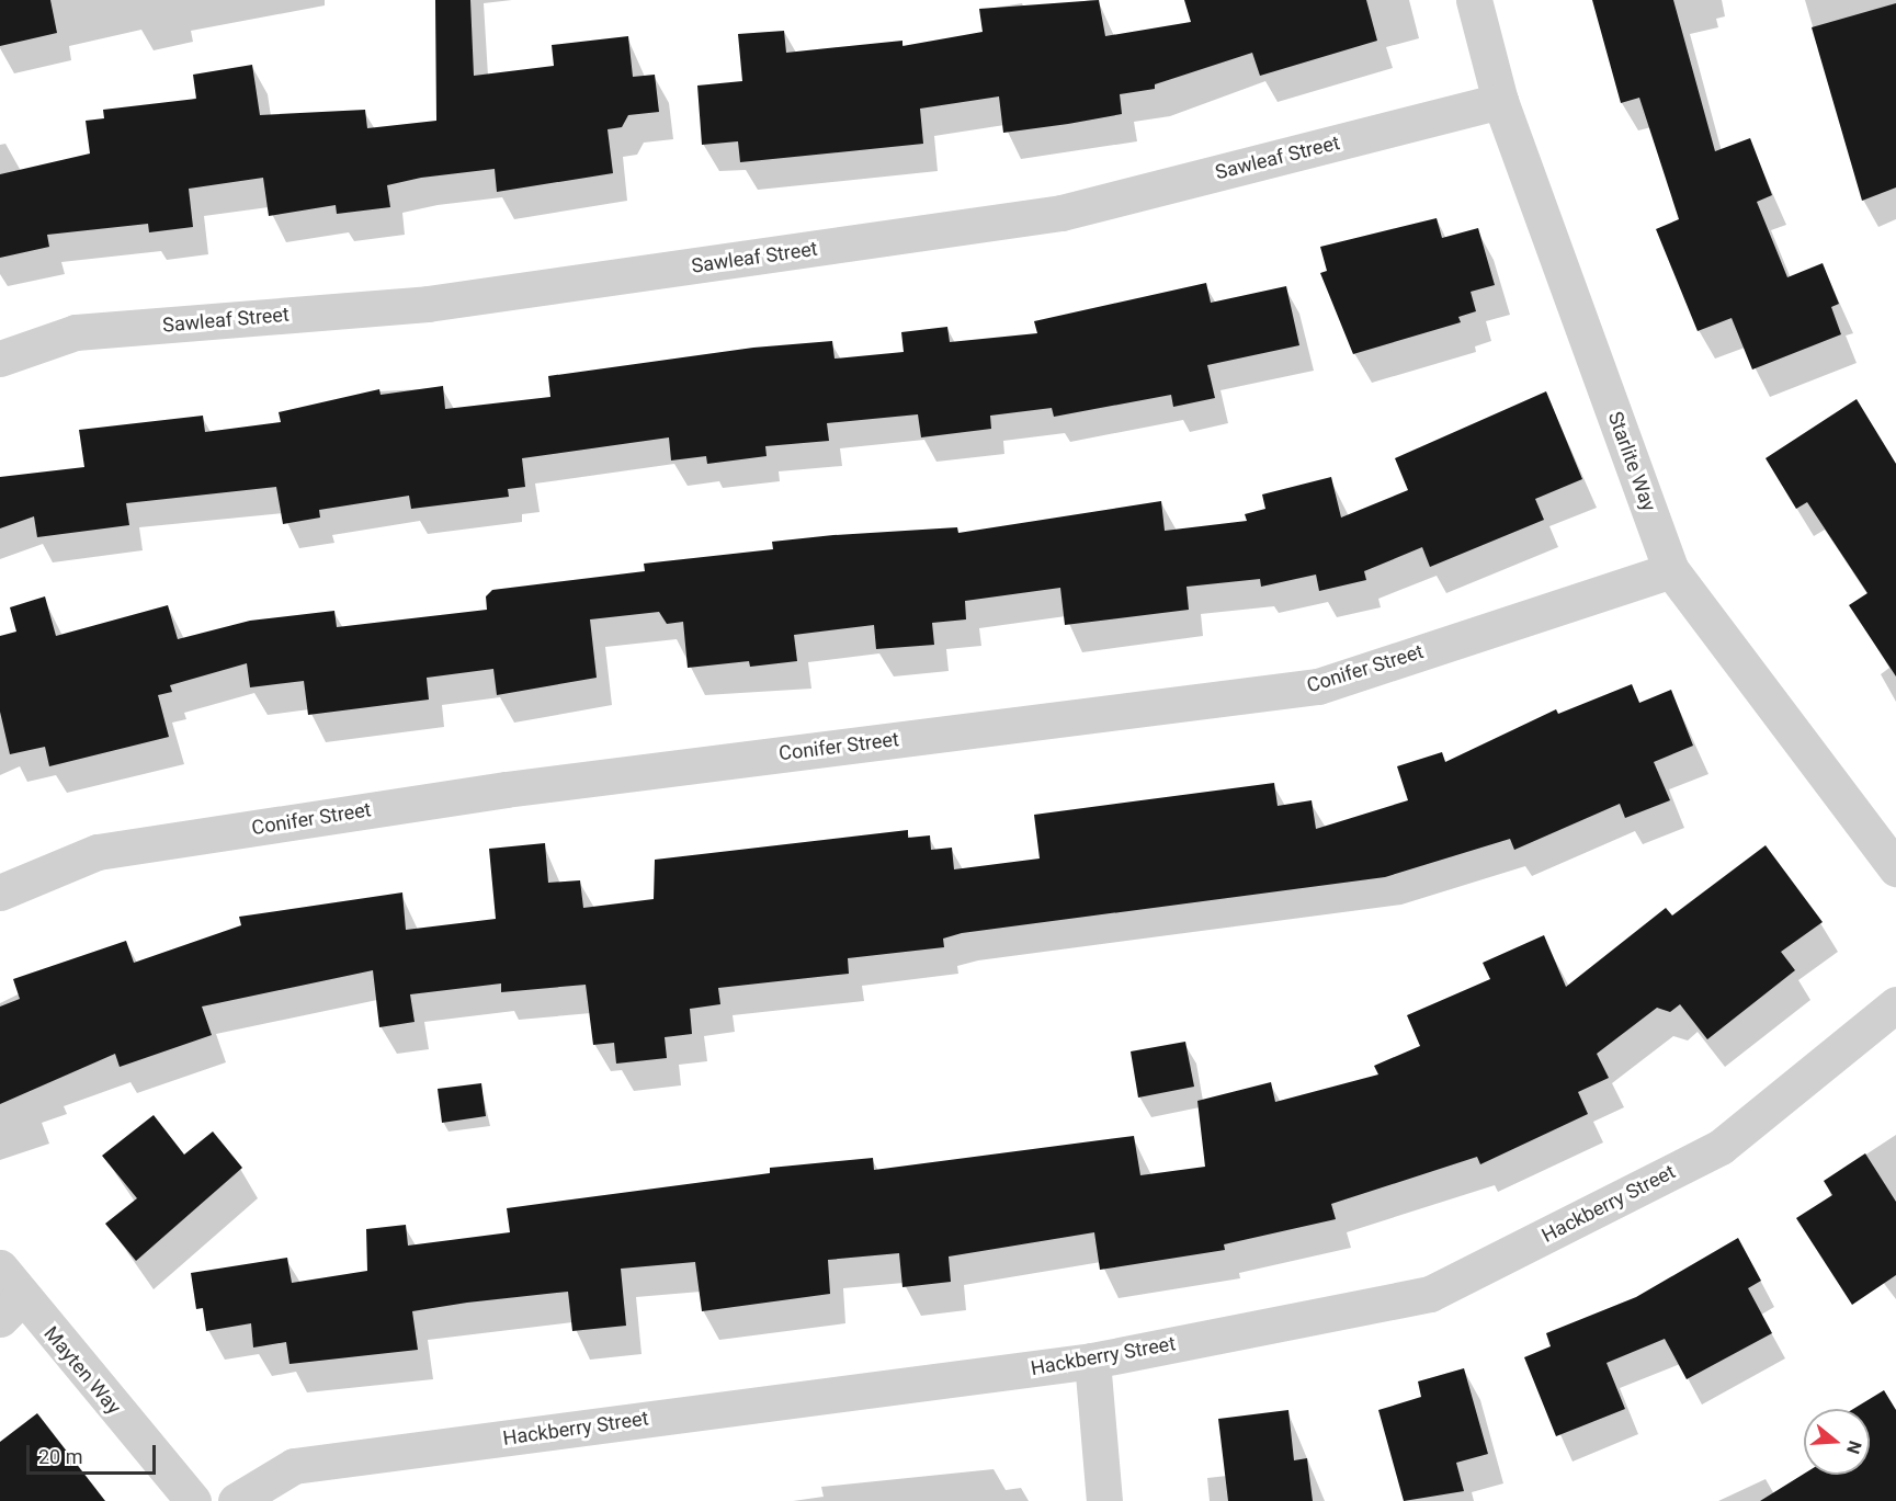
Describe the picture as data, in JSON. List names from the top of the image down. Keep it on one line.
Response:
{"streets":{"street":["Sawleaf Street","Starlite Way","Conifer Street","Hackberry Street","Mayten Way"]},"crossings":[["Sawleaf Street","Starlite Way"],["Starlite Way","Conifer Street"]],"scale_bar":"20 m","north":"right"}
